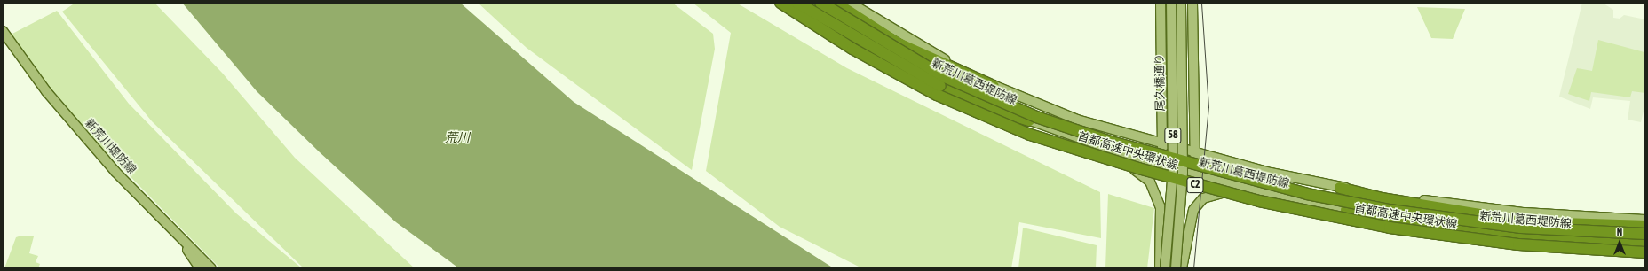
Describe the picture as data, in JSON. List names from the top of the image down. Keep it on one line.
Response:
{"streets":{"highway":["首都高速中央環状線","C2"],"main road":["新荒川葛西堤防線","尾久橋通り","58","新荒川堤防線"]},"water":["荒川"],"north":"top"}
